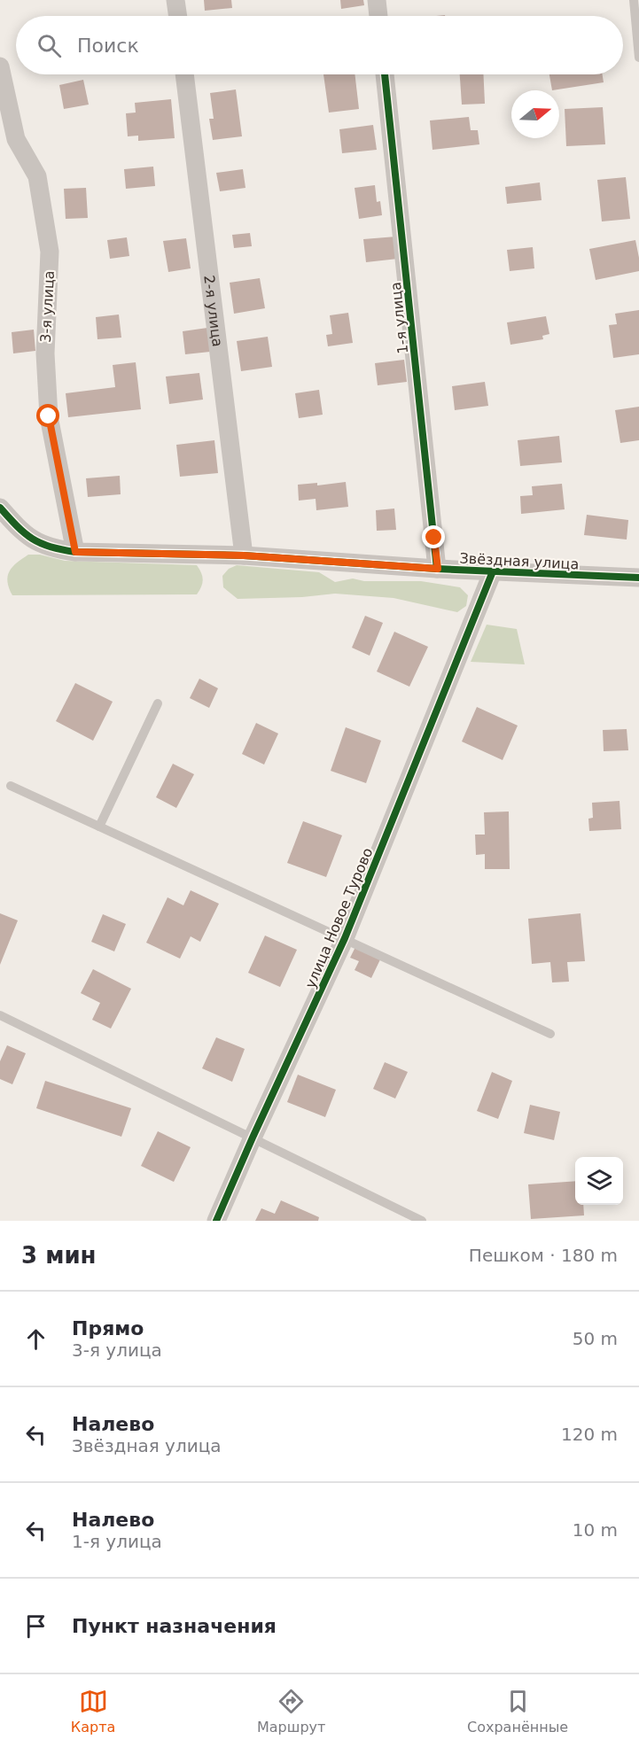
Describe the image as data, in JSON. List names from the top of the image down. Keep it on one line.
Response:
{"streets":{"street":["3-я улица","2-я улица","1-я улица","Звёздная улица","улица Новое Турово"]},"crossings":[["3-я улица","Звёздная улица"],["2-я улица","Звёздная улица"],["1-я улица","Звёздная улица"],["Звёздная улица","улица Новое Турово"]],"north":"right","page":{"search":"Поиск","heading":["3 мин","Пешком · 180 m"],"list":[["Прямо","3-я улица","50 m"],["Налево","Звёздная улица","120 m"],["Налево","1-я улица","10 m"],"Пункт назначения"],"nav":["Карта","Маршрут","Сохранённые"]}}
